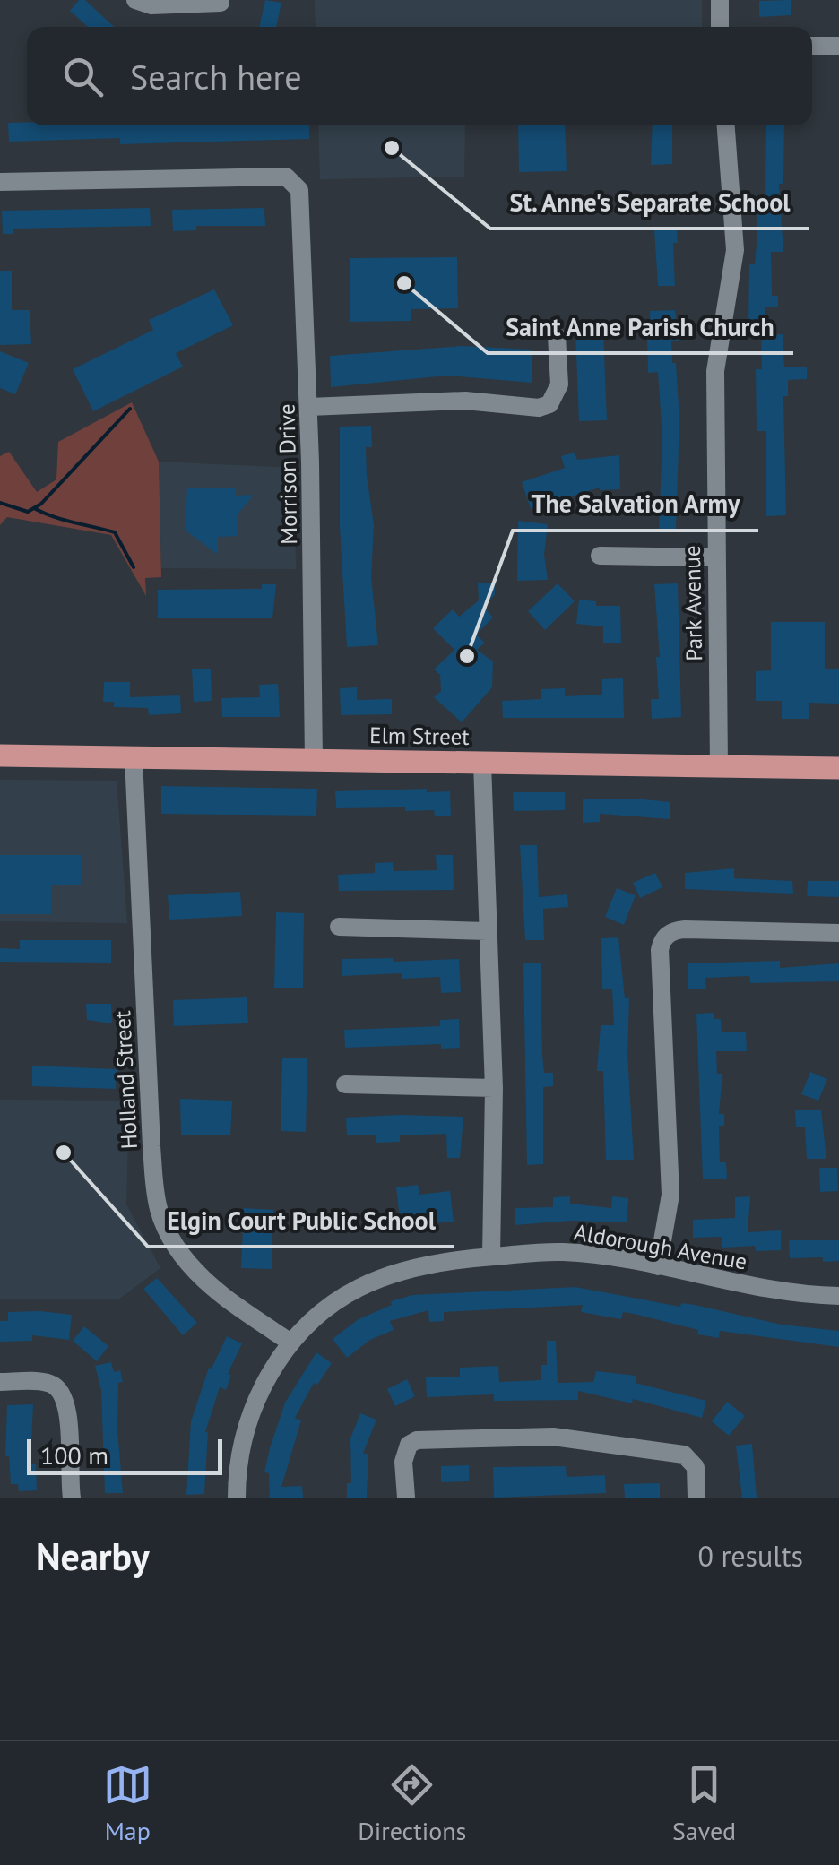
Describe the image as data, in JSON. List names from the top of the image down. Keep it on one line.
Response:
{"streets":{"main road":["Elm Street"],"street":["Morrison Drive","Park Avenue","Holland Street","Aldorough Avenue"]},"crossings":[["Morrison Drive","Elm Street"],["Park Avenue","Elm Street"],["Elm Street","Holland Street"],["Holland Street","Aldorough Avenue"]],"places":["St. Anne's Separate School","Saint Anne Parish Church","The Salvation Army","Elgin Court Public School"],"scale_bar":"100 m","page":{"search":"Search here","scale":"100 m","heading":["Nearby","0 results"],"nav":["Map","Directions","Saved"]}}
